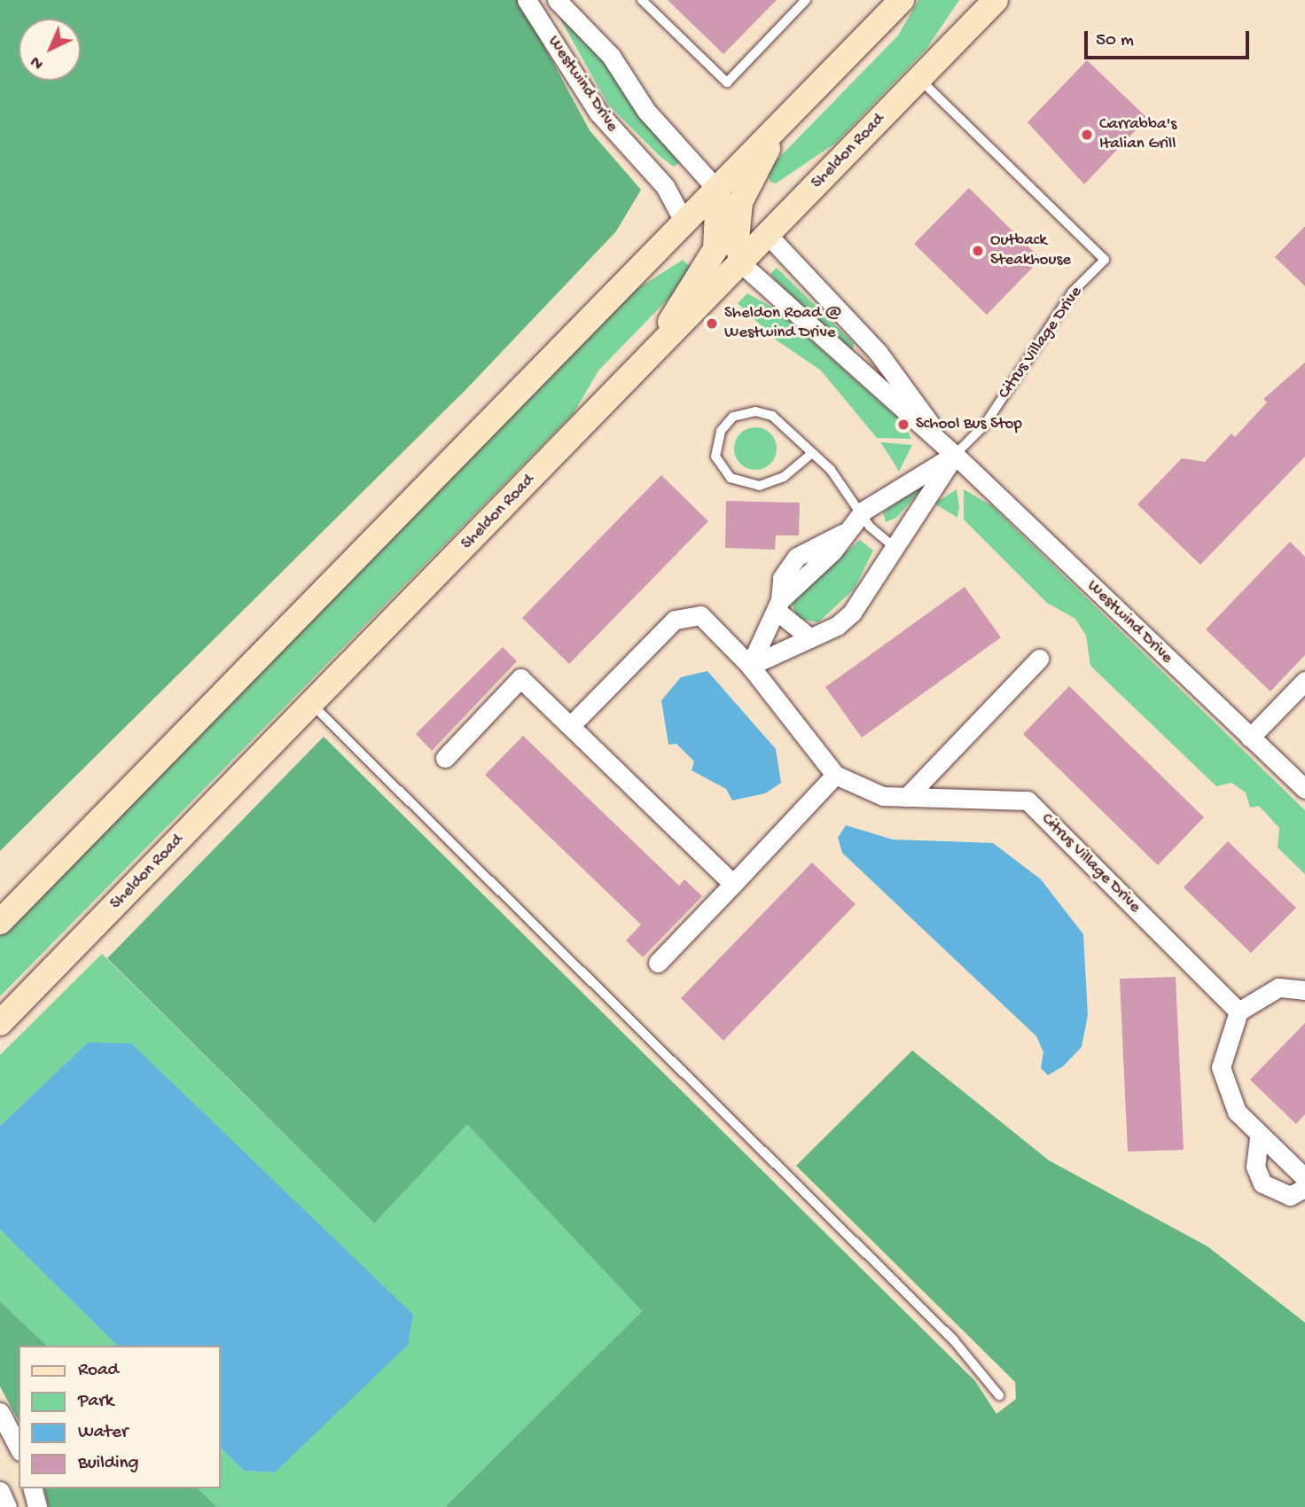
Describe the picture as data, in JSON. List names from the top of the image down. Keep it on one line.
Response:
{"streets":{"main road":["Sheldon Road"],"street":["Westwind Drive","Citrus Village Drive"]},"crossings":[["Westwind Drive","Sheldon Road"],["Westwind Drive","Citrus Village Drive"],["Sheldon Road","Citrus Village Drive"]],"places":["Carrabba's Italian Grill","Outback Steakhouse","Sheldon Road @ Westwind Drive","School Bus Stop"],"legend":["Road","Park","Water","Building"],"scale_bar":"50 m","north":"bottom left"}
